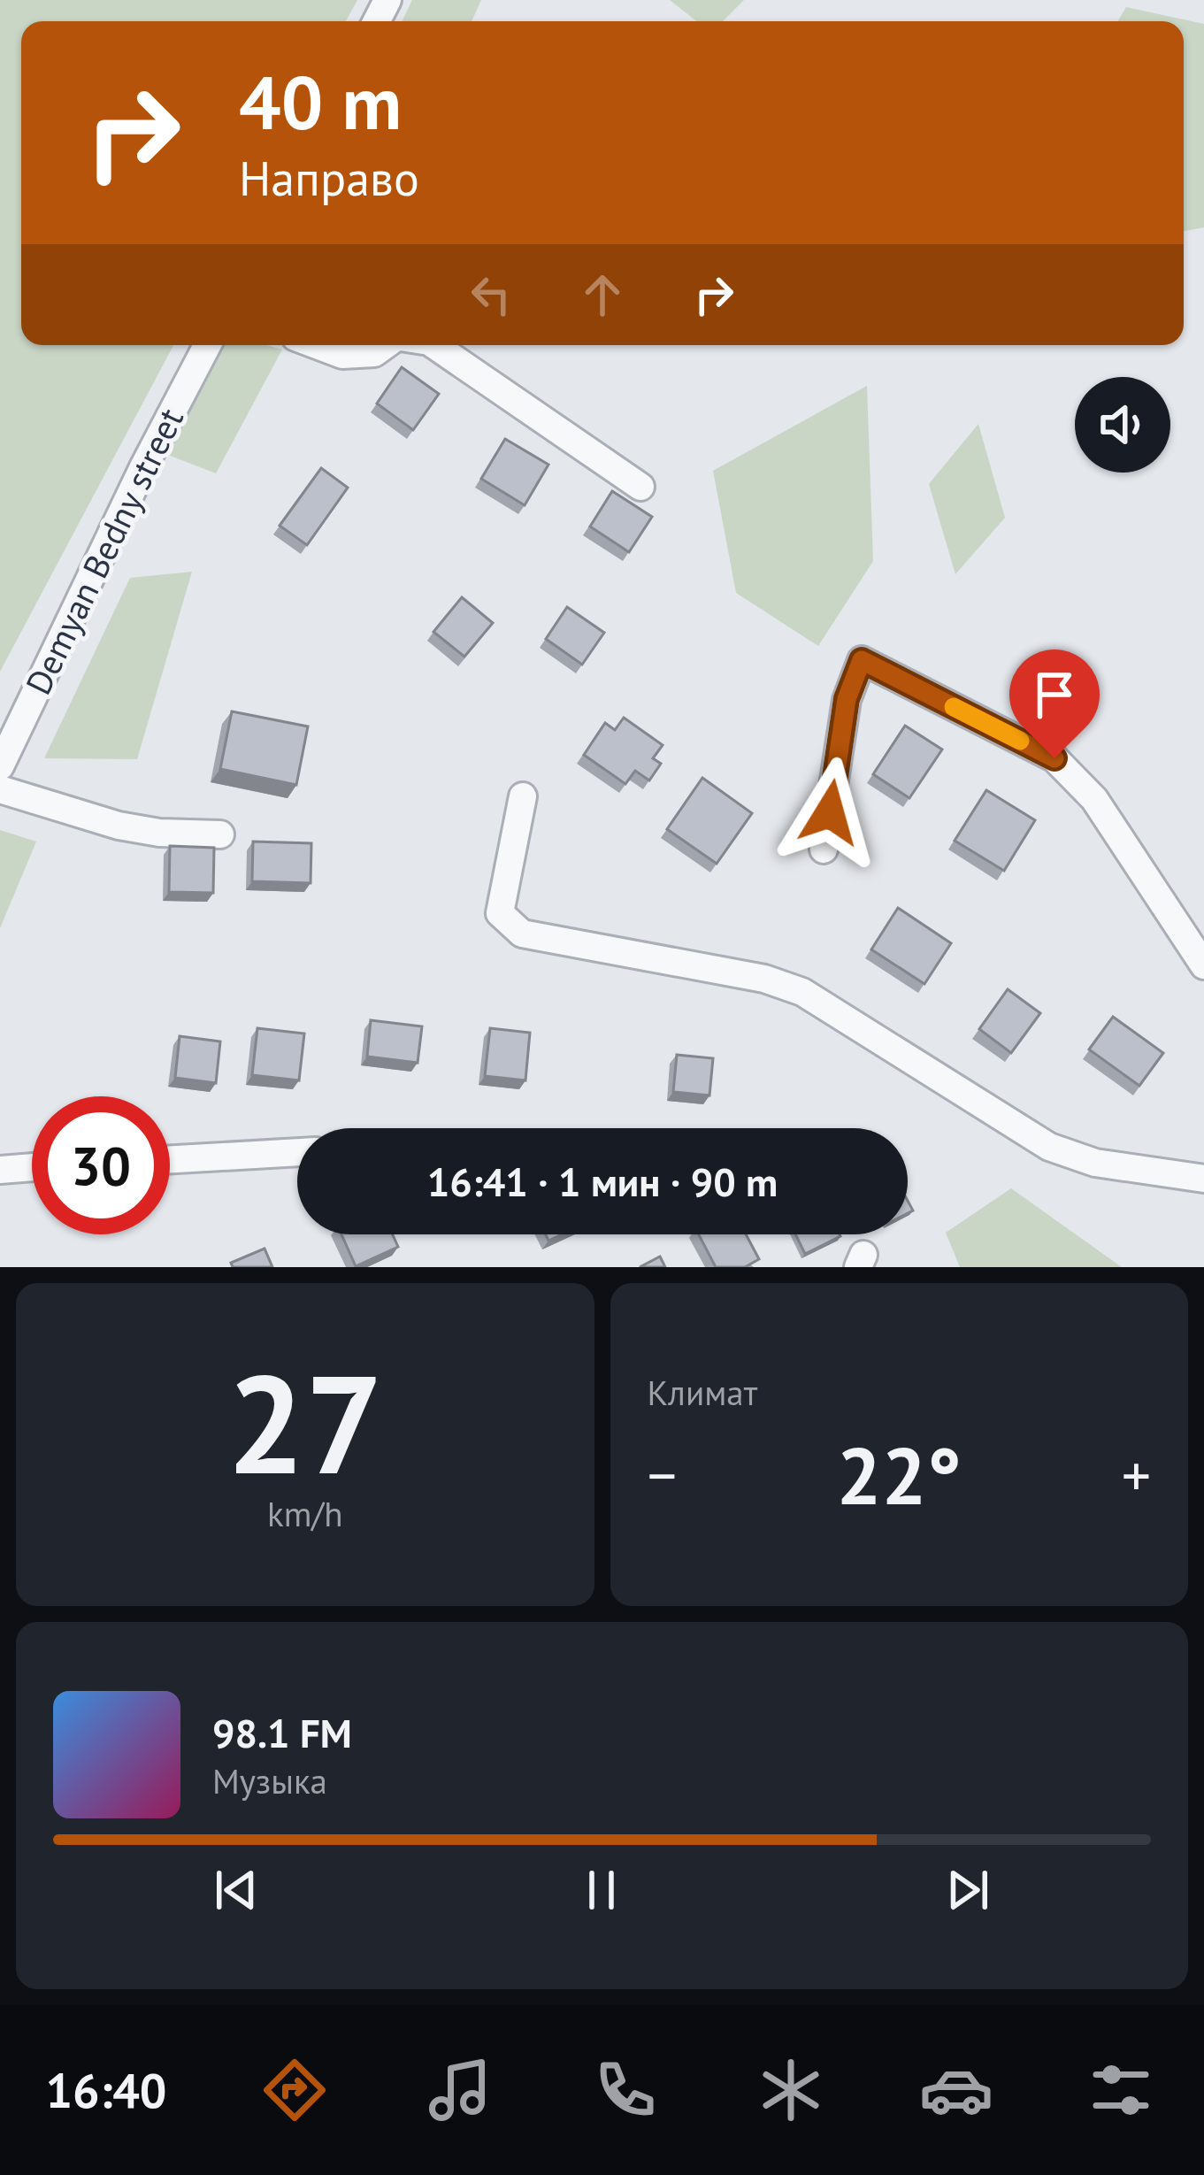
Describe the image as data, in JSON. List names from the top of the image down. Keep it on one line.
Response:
{"streets":{"street":["Demyan Bedny street"]},"page":{"turn":["40 m","Направо"],"limit":"30","trip":"16:41 · 1 мин · 90 m","tile":[["27","km/h"],"Климат"],"heat":["−","22°","+"],"song":["98.1 FM","Музыка"],"tabs":"16:40"}}
